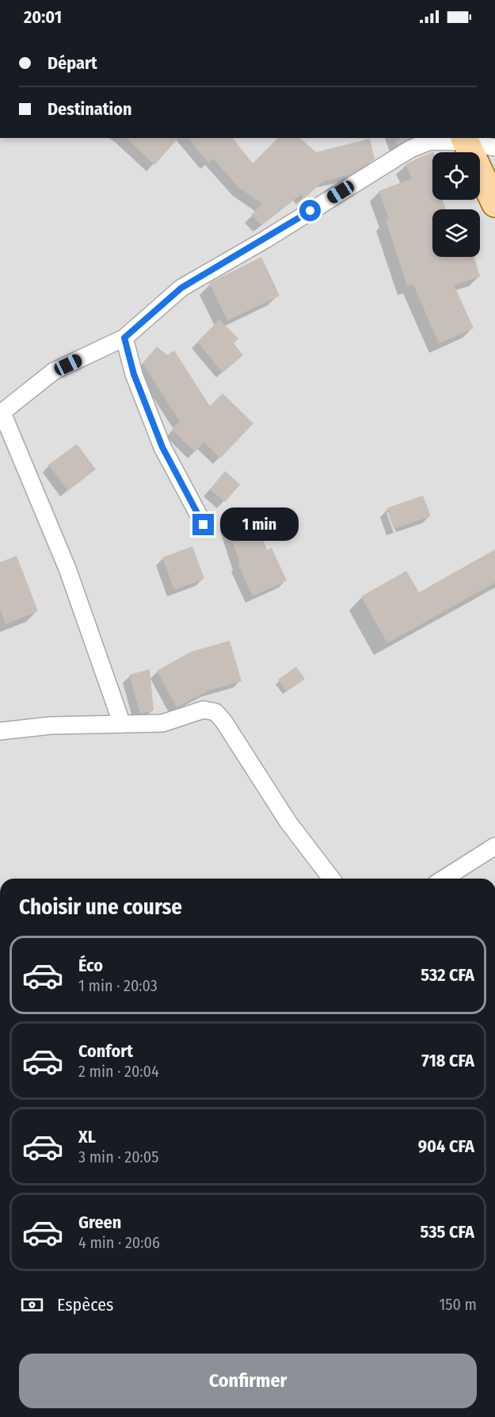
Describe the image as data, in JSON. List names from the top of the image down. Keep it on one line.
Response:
{"page":{"status":"20:01","banner":["Départ","Destination"],"bubble":"1 min","heading":"Choisir une course","list":[{"name":"Éco","note":"1 min · 20:03","value":"532 CFA"},{"name":"Confort","note":"2 min · 20:04","value":"718 CFA"},{"name":"XL","note":"3 min · 20:05","value":"904 CFA"},{"name":"Green","note":"4 min · 20:06","value":"535 CFA"}],"pay":["Espèces","150 m"],"buttons":"Confirmer"}}
